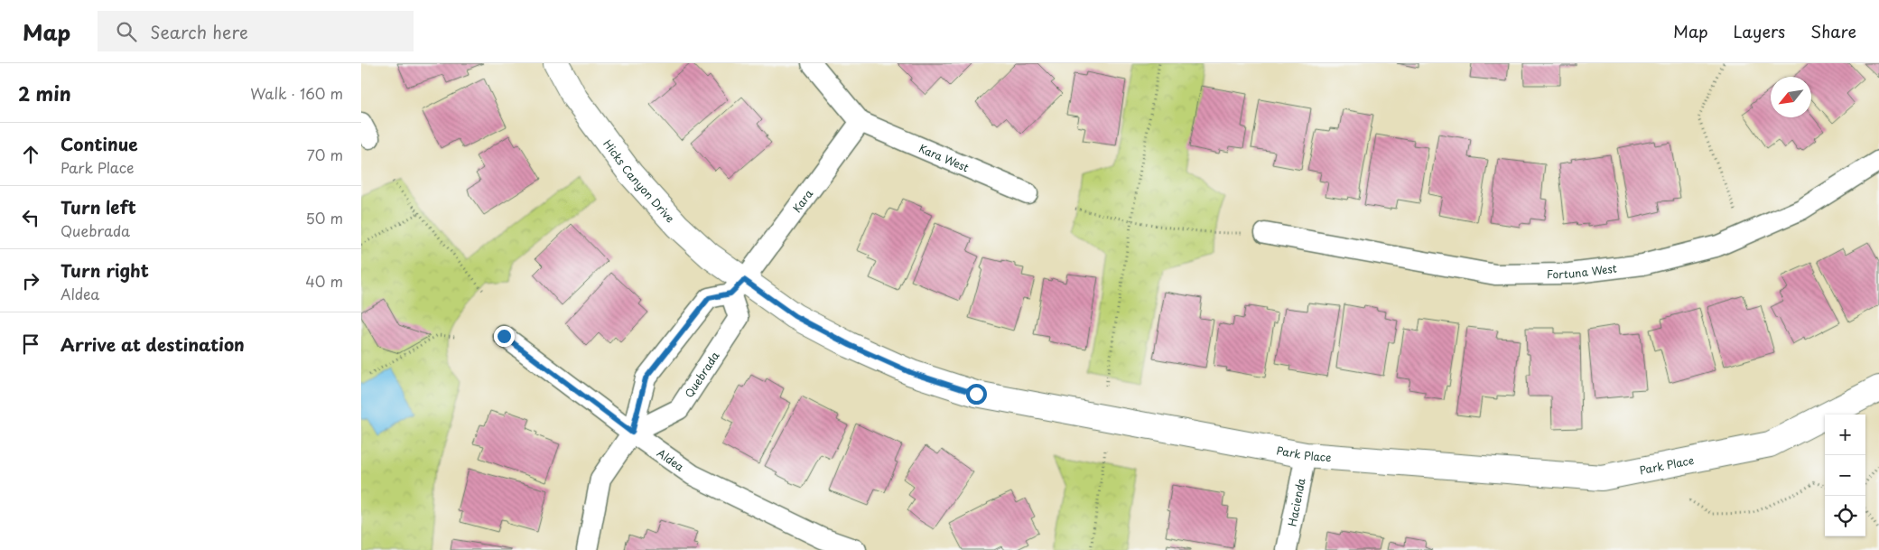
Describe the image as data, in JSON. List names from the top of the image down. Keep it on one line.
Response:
{"streets":{"street":["Kara West","Hicks Canyon Drive","Kara","Fortuna West","Quebrada","Park Place","Aldea","Hacienda"]},"crossings":[["Kara West","Kara"],["Hicks Canyon Drive","Kara"],["Hicks Canyon Drive","Quebrada"],["Hicks Canyon Drive","Park Place"],["Kara","Quebrada"],["Kara","Park Place"],["Quebrada","Park Place"],["Quebrada","Aldea"],["Park Place","Hacienda"]],"north":"bottom left","page":{"header":"Map","search":"Search here","nav":["Map","Layers","Share"],"heading":["2 min","Walk · 160 m"],"list":[["Continue","Park Place","70 m"],["Turn left","Quebrada","50 m"],["Turn right","Aldea","40 m"],"Arrive at destination"],"map_buttons":["+","−"]}}
